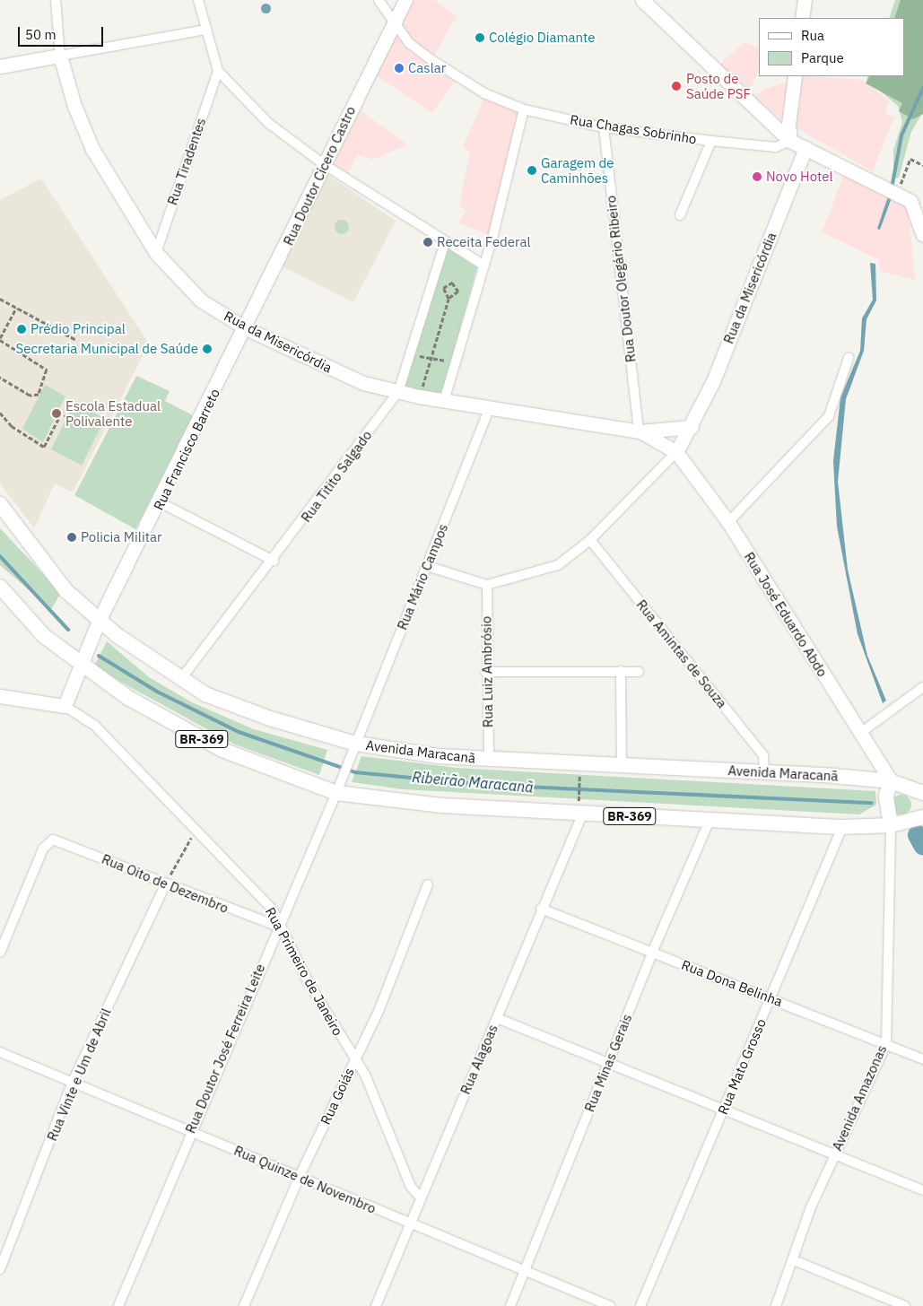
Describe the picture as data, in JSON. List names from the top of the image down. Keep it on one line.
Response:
{"streets":{"main road":["BR-369","Avenida Maracanã"],"street":["Rua Chagas Sobrinho","Rua Tiradentes","Rua Doutor Cícero Castro","Rua Doutor Olegário Ribeiro","Rua da Misericórdia","Rua Francisco Barreto","Rua Titito Salgado","Rua Mário Campos","Rua José Eduardo Abdo","Rua Amintas de Souza","Rua Luiz Ambrósio","Rua Oito de Dezembro","Rua Primeiro de Janeiro","Rua Dona Belinha","Rua Doutor José Ferreira Leite","Rua Alagoas","Rua Minas Gerais","Rua Mato Grosso","Rua Vinte e Um de Abril","Rua Goiás","Avenida Amazonas","Rua Quinze de Novembro"]},"crossings":[["Rua Chagas Sobrinho","Rua Doutor Cícero Castro"],["Rua Chagas Sobrinho","Rua Doutor Olegário Ribeiro"],["Rua Tiradentes","Rua da Misericórdia"],["Rua Doutor Cícero Castro","Rua da Misericórdia"],["Rua Doutor Cícero Castro","Rua Francisco Barreto"],["Rua Doutor Olegário Ribeiro","Rua da Misericórdia"],["Rua da Misericórdia","Rua Francisco Barreto"],["Rua da Misericórdia","Rua Titito Salgado"],["Rua da Misericórdia","Rua Mário Campos"],["Rua da Misericórdia","Rua José Eduardo Abdo"],["Rua Francisco Barreto","BR-369"],["Rua Francisco Barreto","Avenida Maracanã"],["Rua Francisco Barreto","Rua Primeiro de Janeiro"],["Rua Titito Salgado","Avenida Maracanã"],["Rua Mário Campos","BR-369"],["Rua Mário Campos","Avenida Maracanã"],["Rua Mário Campos","Rua Doutor José Ferreira Leite"],["Rua José Eduardo Abdo","Avenida Maracanã"],["Rua Amintas de Souza","Avenida Maracanã"],["Rua Luiz Ambrósio","Avenida Maracanã"],["BR-369","Rua Doutor José Ferreira Leite"],["BR-369","Rua Alagoas"],["BR-369","Rua Minas Gerais"],["BR-369","Rua Mato Grosso"],["BR-369","Avenida Amazonas"],["Rua Oito de Dezembro","Rua Primeiro de Janeiro"],["Rua Oito de Dezembro","Rua Doutor José Ferreira Leite"],["Rua Oito de Dezembro","Rua Vinte e Um de Abril"],["Rua Primeiro de Janeiro","Rua Doutor José Ferreira Leite"],["Rua Primeiro de Janeiro","Rua Alagoas"],["Rua Primeiro de Janeiro","Rua Goiás"],["Rua Dona Belinha","Rua Alagoas"],["Rua Dona Belinha","Rua Minas Gerais"],["Rua Dona Belinha","Rua Mato Grosso"],["Rua Dona Belinha","Avenida Amazonas"],["Rua Doutor José Ferreira Leite","Rua Quinze de Novembro"],["Rua Alagoas","Rua Quinze de Novembro"],["Rua Minas Gerais","Rua Quinze de Novembro"],["Rua Vinte e Um de Abril","Rua Quinze de Novembro"],["Rua Goiás","Rua Quinze de Novembro"]],"water":["Ribeirão Maracanã"],"places":["Colégio Diamante","Caslar","Posto de Saúde PSF","Garagem de Caminhões","Novo Hotel","Receita Federal","Prédio Principal","Secretaria Municipal de Saúde","Escola Estadual Polivalente","Policia Militar"],"legend":["Rua","Parque"],"scale_bar":"50 m"}
